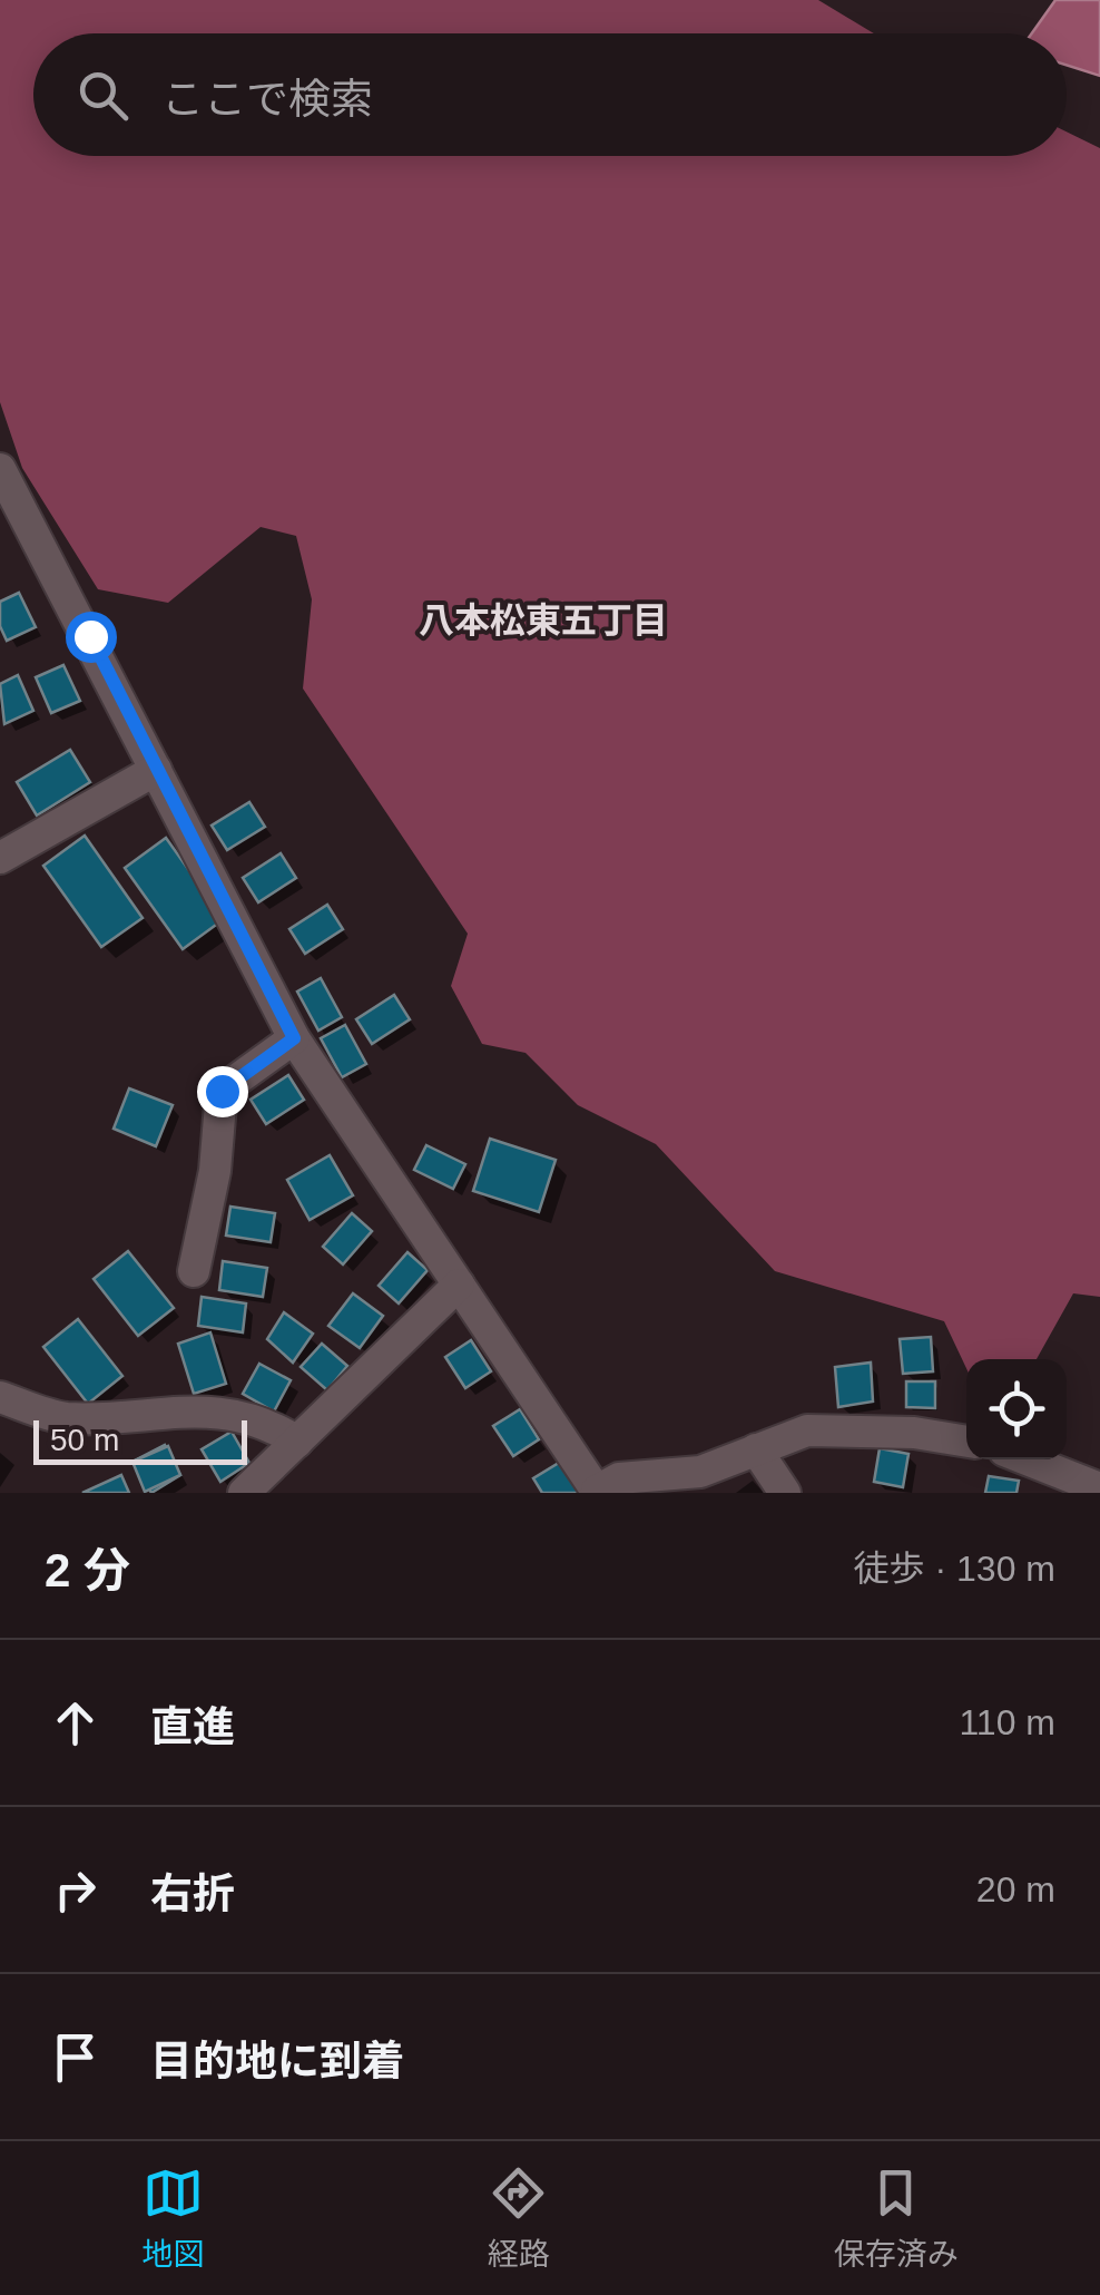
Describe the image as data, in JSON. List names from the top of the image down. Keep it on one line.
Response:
{"districts":["八本松東五丁目"],"scale_bar":"50 m","page":{"search":"ここで検索","scale":"50 m","heading":["2 分","徒歩 · 130 m"],"list":[["直進","110 m"],["右折","20 m"],"目的地に到着"],"nav":["地図","経路","保存済み"]}}
